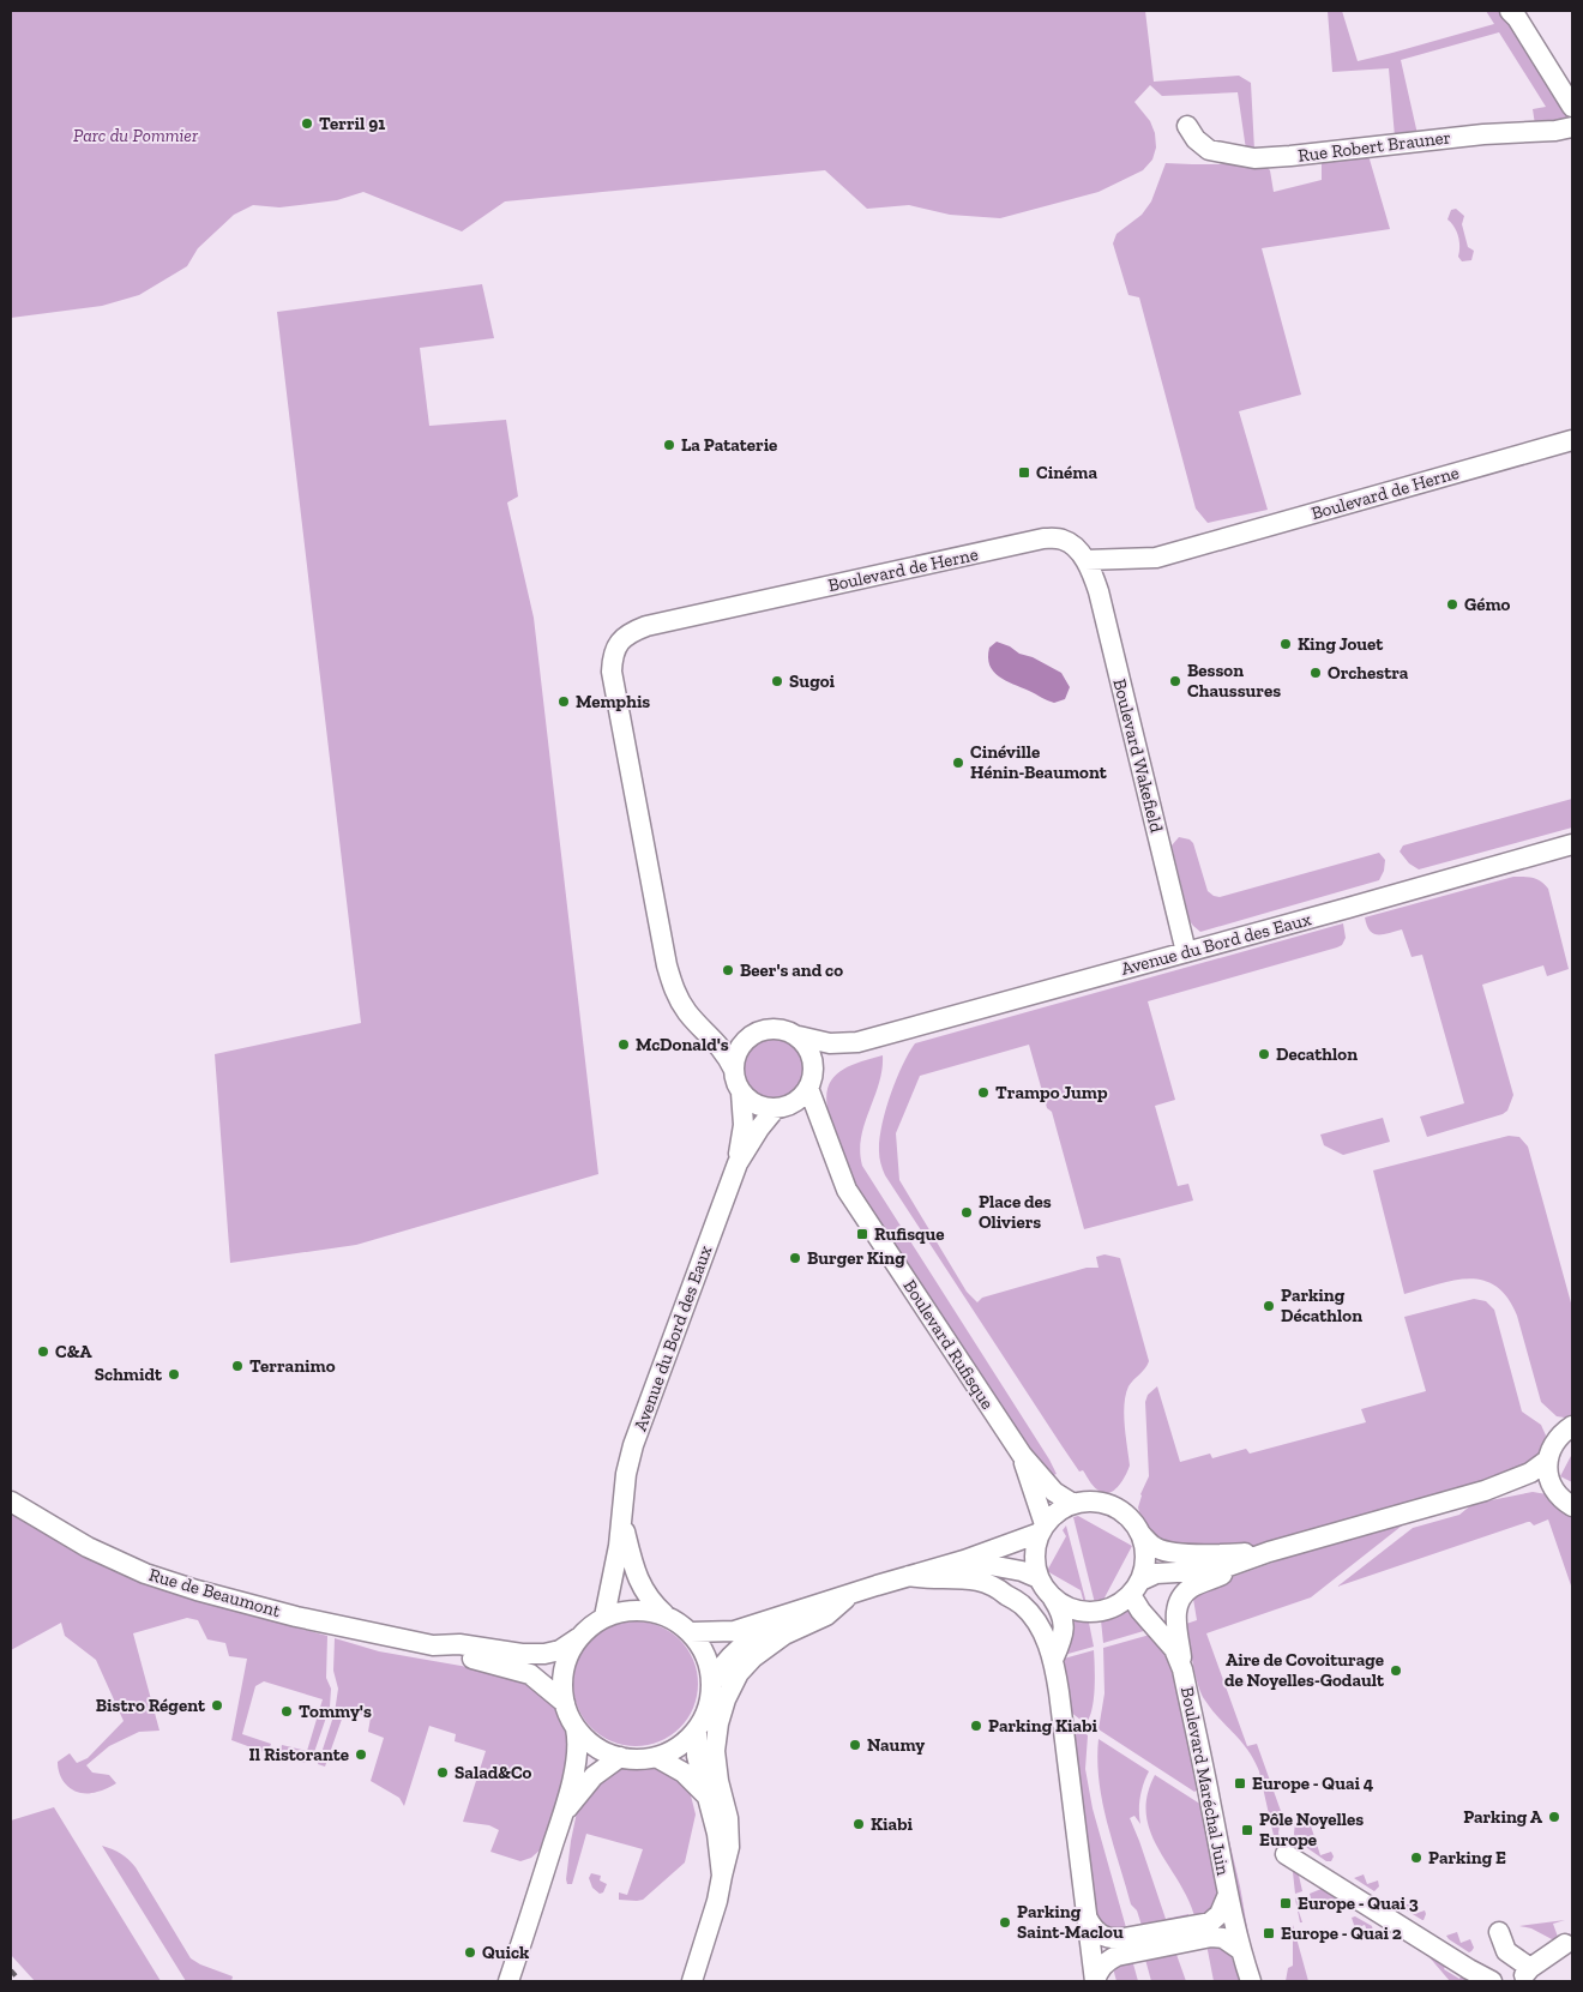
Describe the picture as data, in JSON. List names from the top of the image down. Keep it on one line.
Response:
{"streets":{"street":["Rue Robert Brauner","Boulevard de Herne","Boulevard Wakefield","Avenue du Bord des Eaux","Boulevard Rufisque","Rue de Beaumont","Boulevard Maréchal Juin"]},"crossings":[["Boulevard de Herne","Boulevard Wakefield"],["Boulevard de Herne","Avenue du Bord des Eaux"],["Boulevard de Herne","Boulevard Rufisque"],["Boulevard Wakefield","Avenue du Bord des Eaux"],["Avenue du Bord des Eaux","Boulevard Rufisque"],["Avenue du Bord des Eaux","Rue de Beaumont"],["Boulevard Rufisque","Boulevard Maréchal Juin"]],"parks":["Parc du Pommier"],"places":{"other":["Terril 91","La Pataterie","Gémo","King Jouet","Orchestra","Sugoi","Besson Chaussures","Memphis","Cinéville Hénin-Beaumont","Beer's and co","McDonald's","Decathlon","Trampo Jump","Place des Oliviers","Burger King","Parking Décathlon","C&A","Terranimo","Schmidt","Aire de Covoiturage de Noyelles-Godault","Bistro Régent","Tommy's","Parking Kiabi","Naumy","Il Ristorante","Salad&Co","Parking A","Kiabi","Parking E","Parking Saint-Maclou","Quick"],"transit":["Cinéma","Rufisque","Europe - Quai 4","Pôle Noyelles Europe","Europe - Quai 3","Europe - Quai 2"]}}
